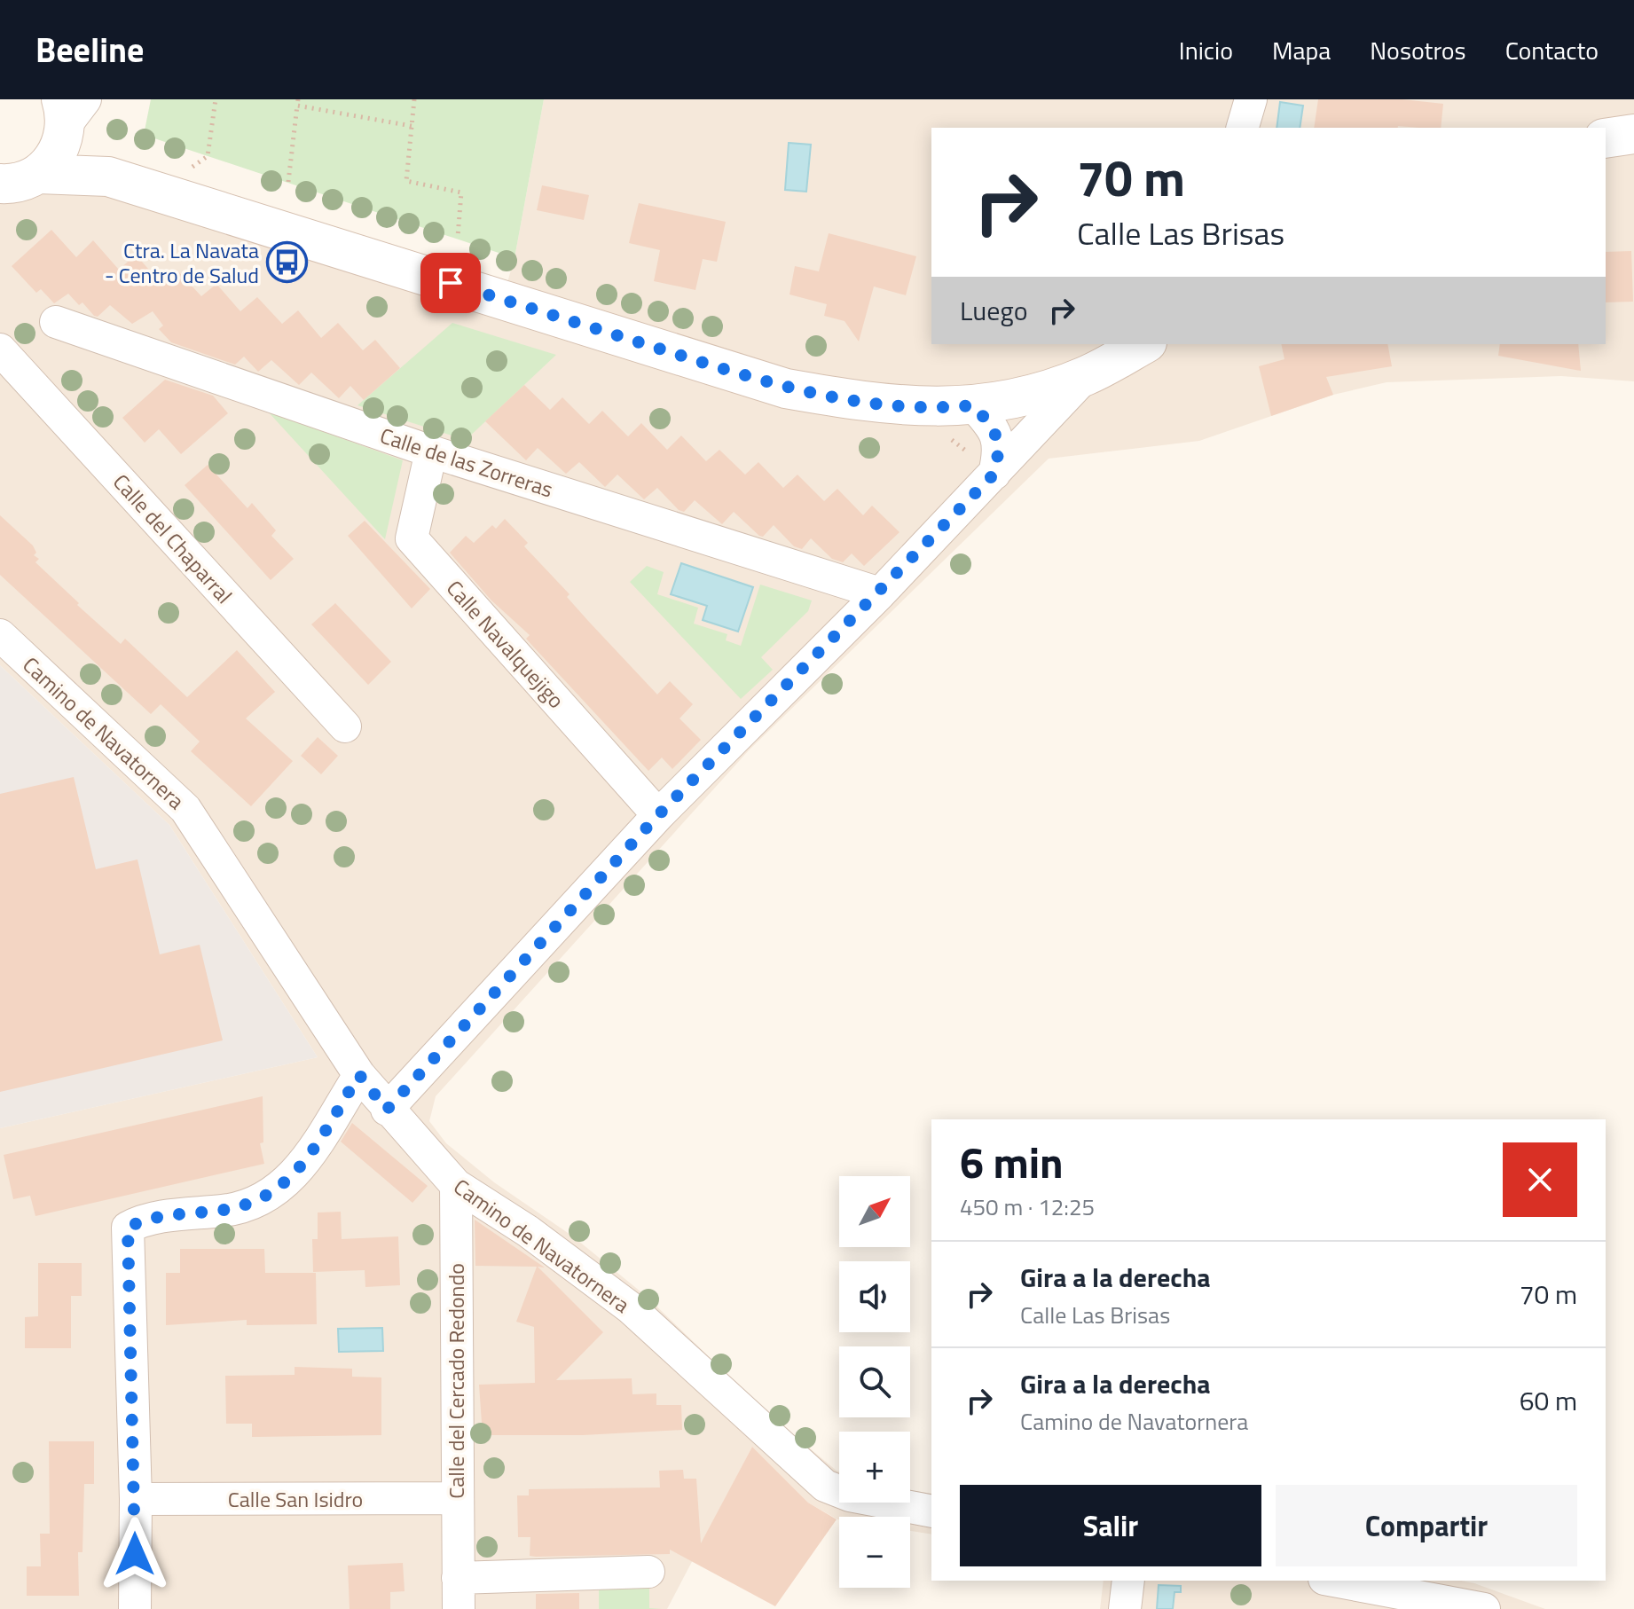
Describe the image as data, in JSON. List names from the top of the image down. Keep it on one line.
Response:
{"streets":{"street":["Calle de las Zorreras","Calle del Chaparral","Calle Navalquejigo","Camino de Navatornera","Calle del Cercado Redondo","Calle San Isidro"]},"crossings":[["Calle de las Zorreras","Calle Navalquejigo"],["Camino de Navatornera","Calle del Cercado Redondo"],["Calle del Cercado Redondo","Calle San Isidro"]],"places":{"bus stop":["Ctra. La Navata - Centro de Salud"]},"north":"top right","page":{"header":"Beeline","nav":["Inicio","Mapa","Nosotros","Contacto"],"turn":["70 m","Calle Las Brisas"],"then":"Luego","heading":["6 min","450 m · 12:25"],"map_buttons":["+","−"],"list":[{"name":"Gira a la derecha","note":"Calle Las Brisas","value":"70 m"},{"name":"Gira a la derecha","note":"Camino de Navatornera","value":"60 m"}],"buttons":["Salir","Compartir"]}}
